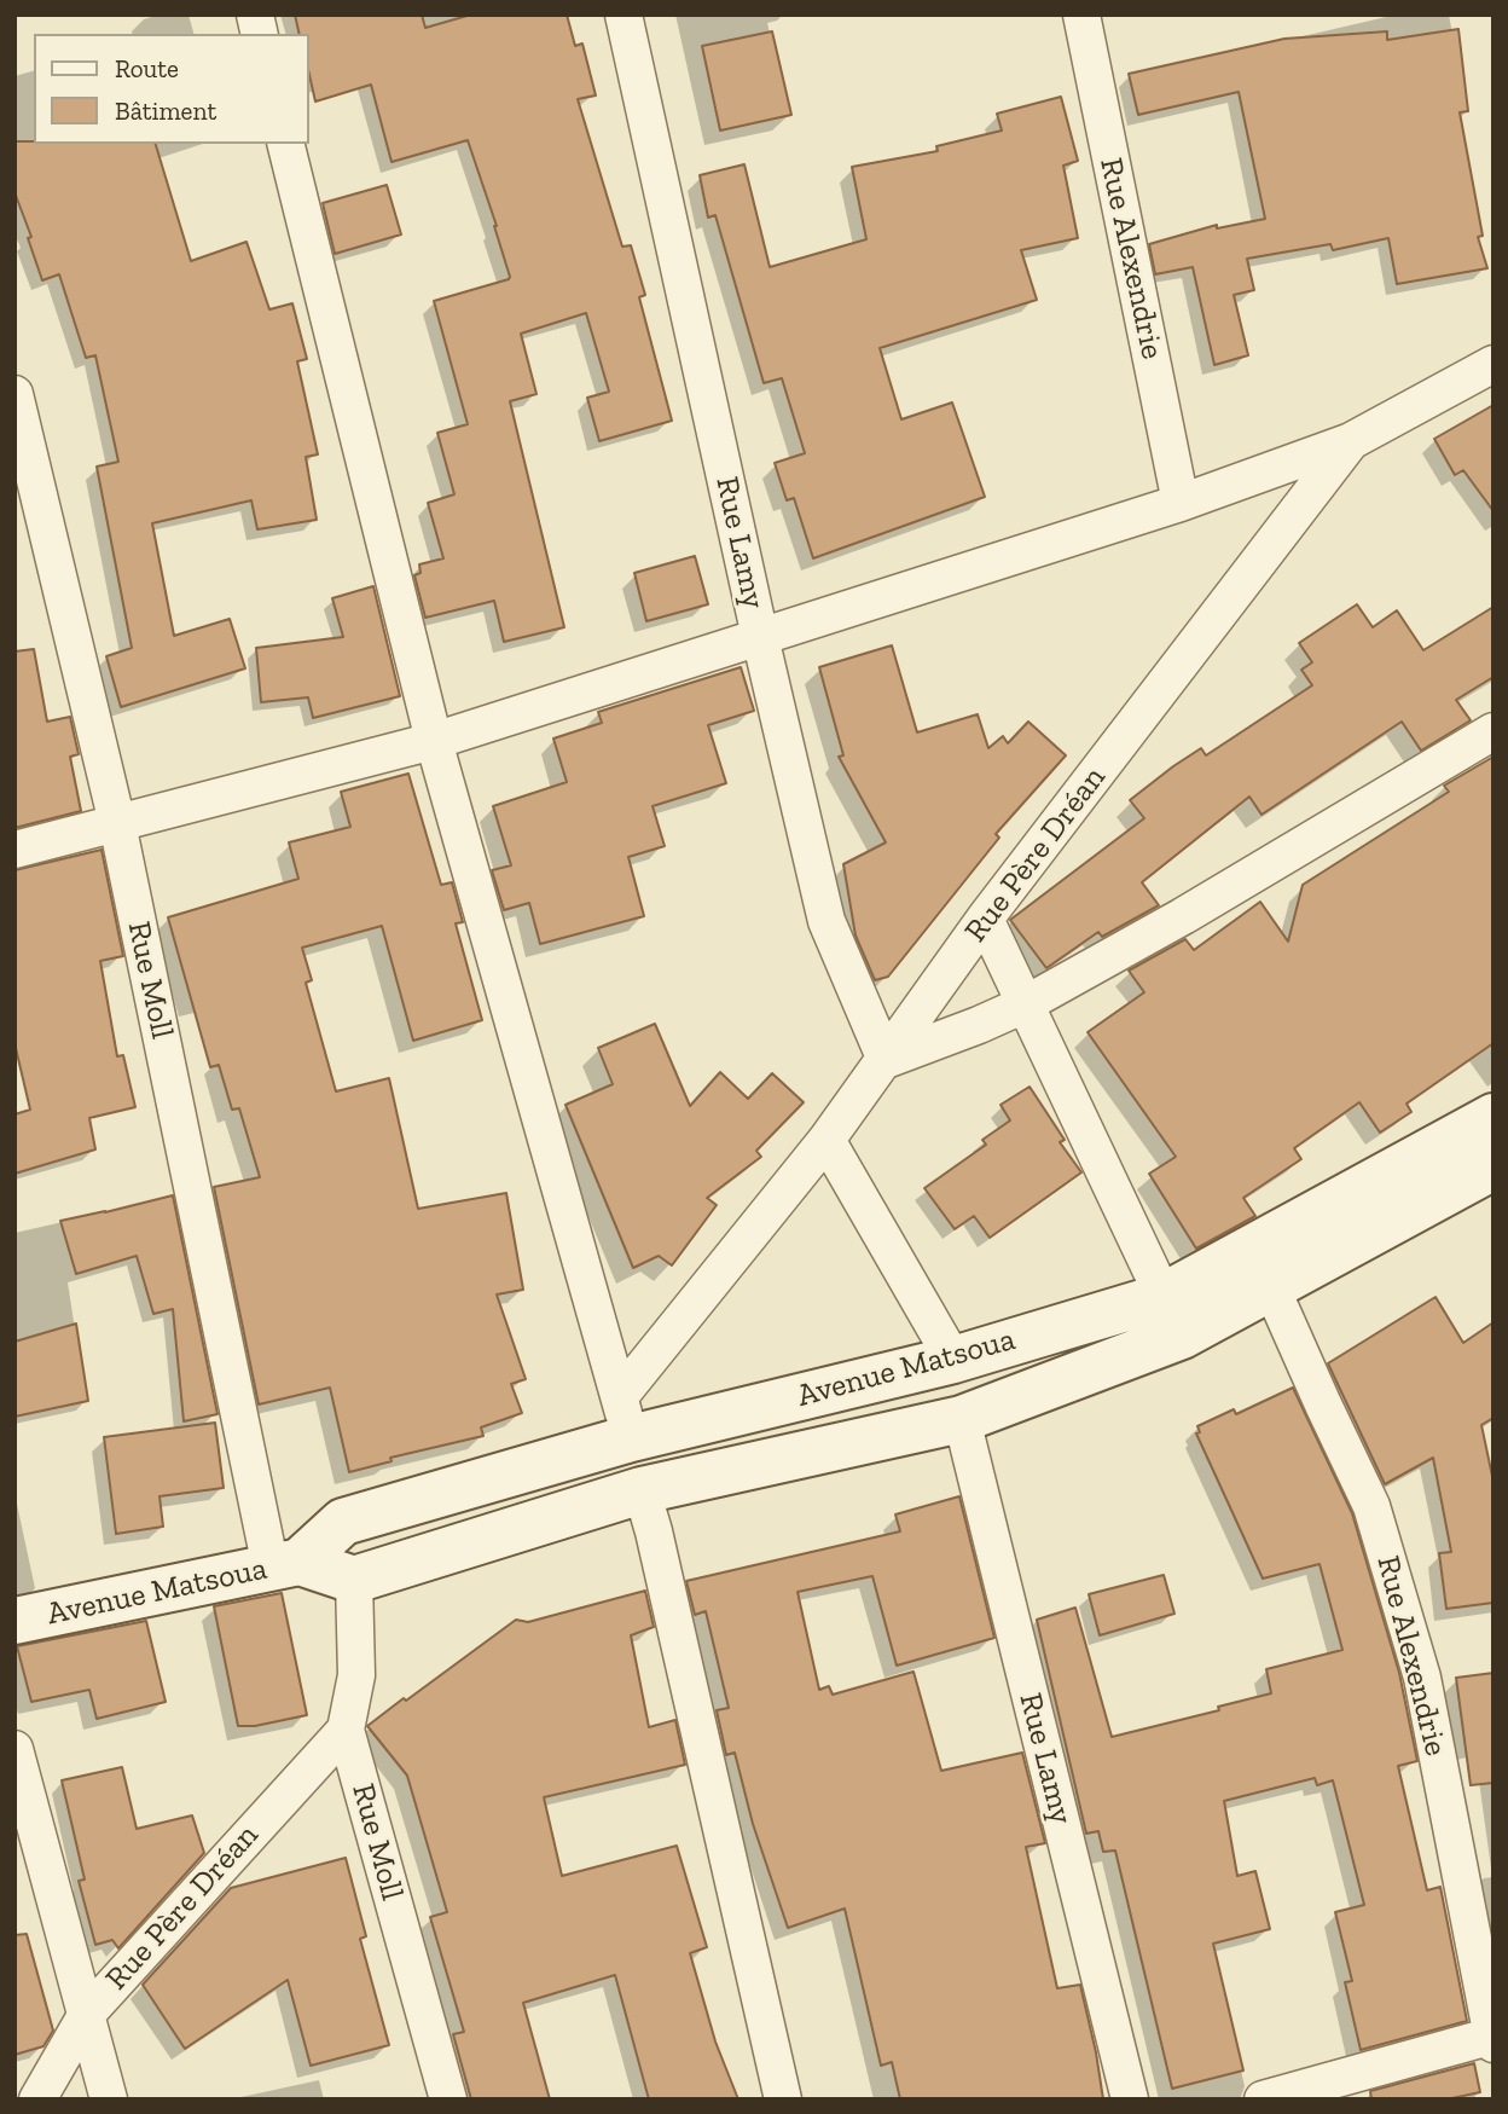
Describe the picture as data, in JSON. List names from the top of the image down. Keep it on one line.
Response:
{"streets":{"street":["Rue Alexendrie","Rue Lamy","Rue Père Dréan","Rue Moll","Avenue Matsoua"]},"crossings":[["Rue Alexendrie","Avenue Matsoua"],["Rue Lamy","Rue Père Dréan"],["Rue Lamy","Avenue Matsoua"],["Rue Père Dréan","Rue Moll"],["Rue Père Dréan","Avenue Matsoua"],["Rue Moll","Avenue Matsoua"]],"legend":["Route","Bâtiment"]}
